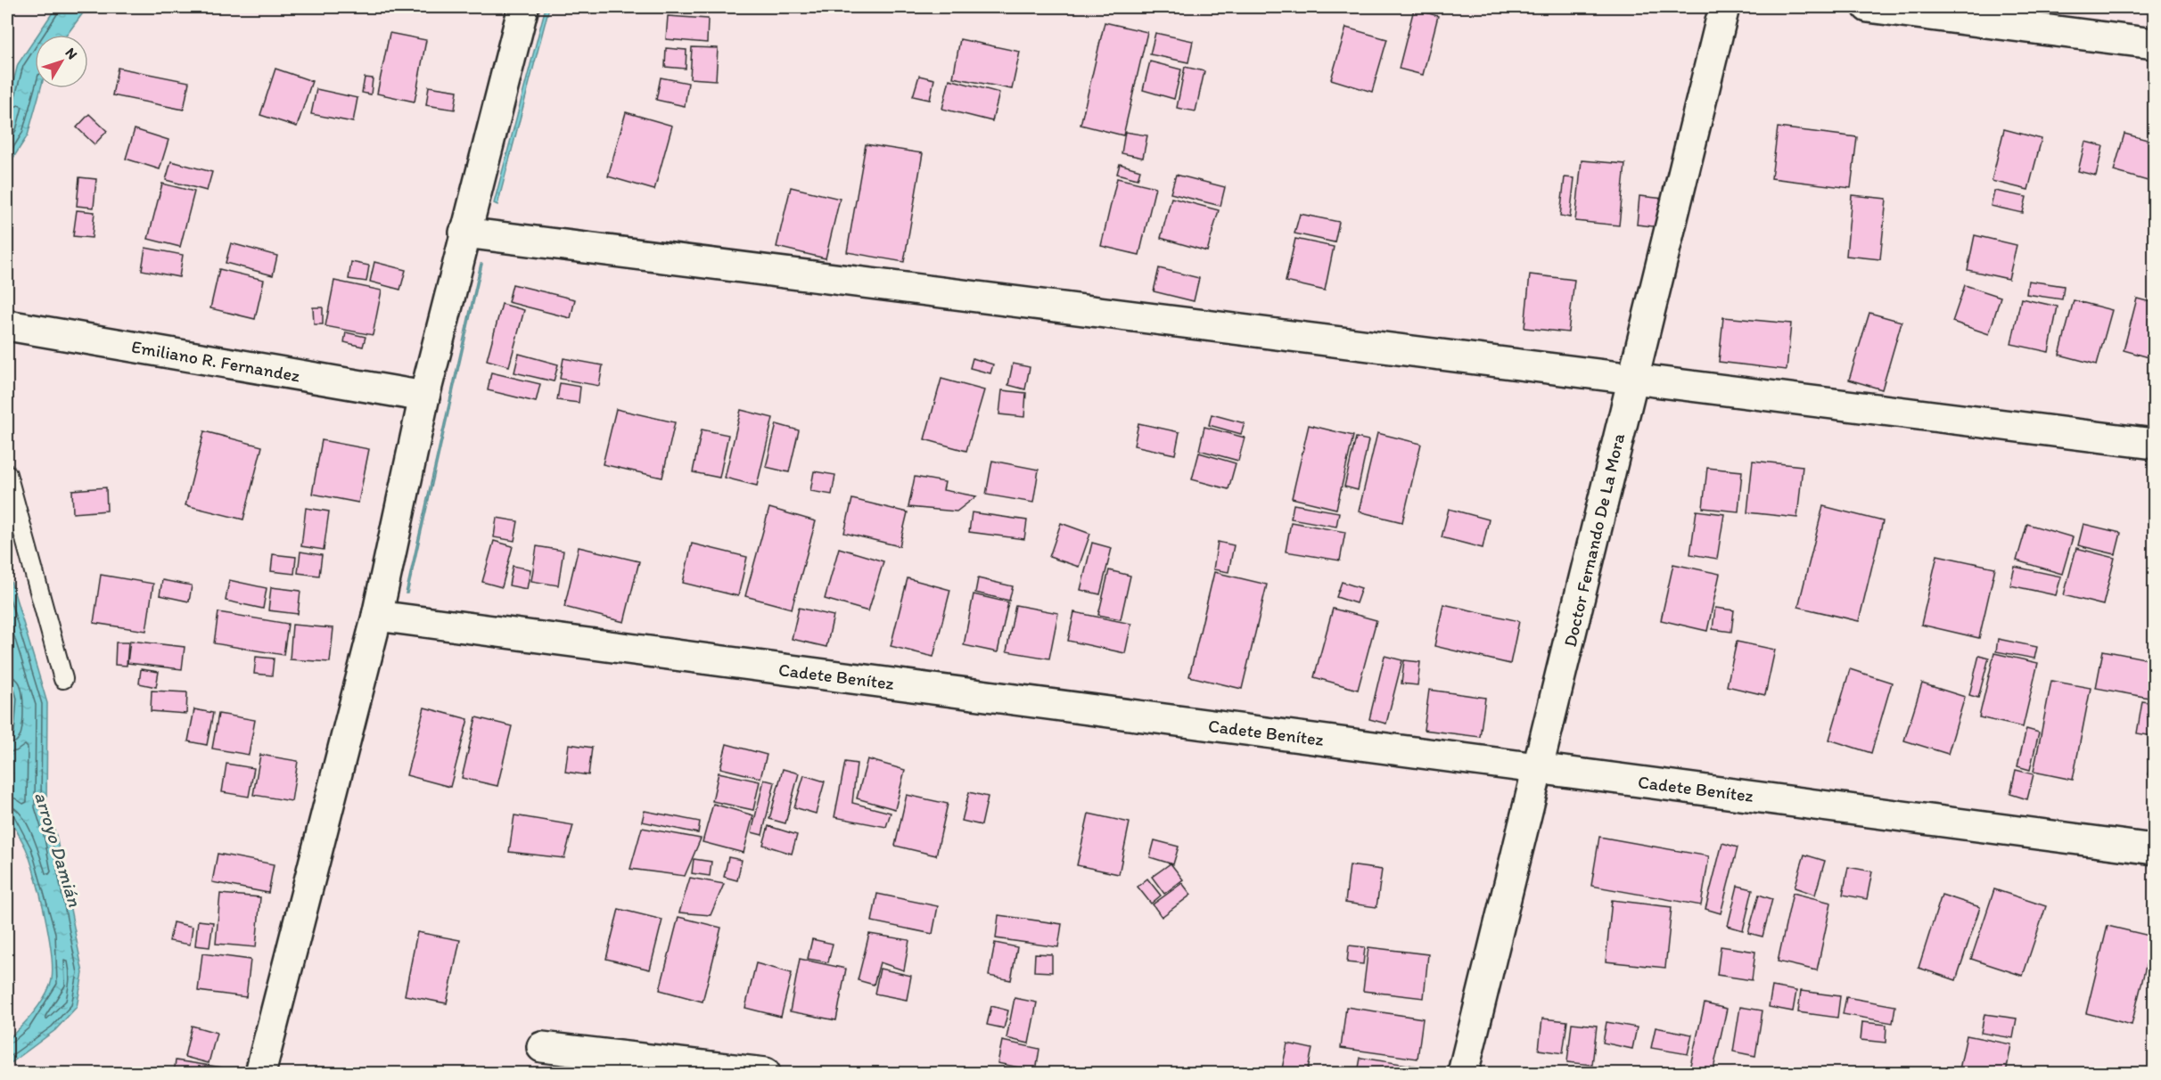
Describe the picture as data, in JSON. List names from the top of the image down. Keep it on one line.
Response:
{"streets":{"street":["Emiliano R. Fernandez","Doctor Fernando De La Mora","Cadete Benítez"]},"crossings":[["Doctor Fernando De La Mora","Cadete Benítez"]],"water":["arroyo Damián"],"north":"top right"}
